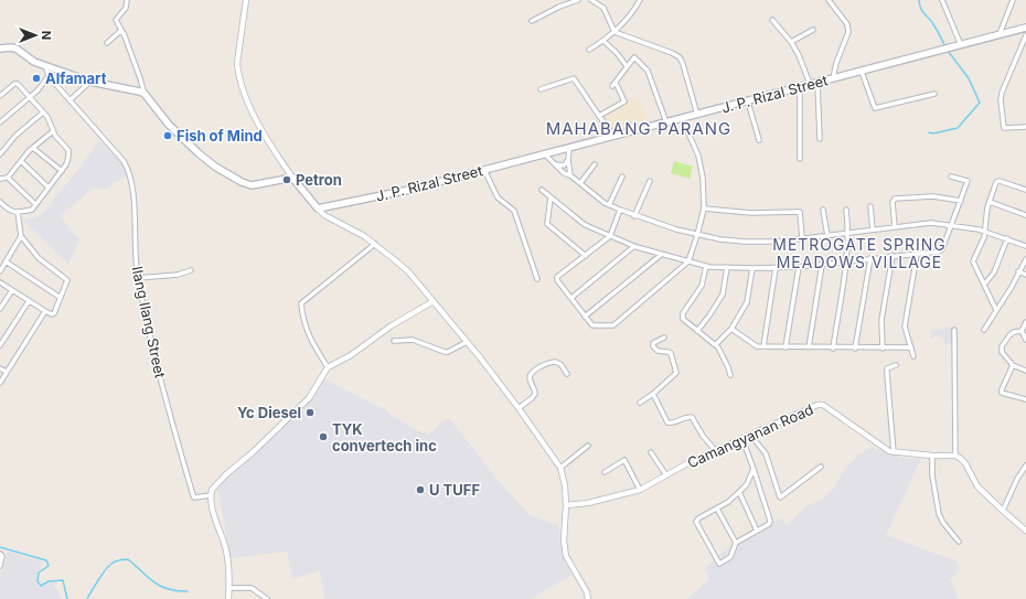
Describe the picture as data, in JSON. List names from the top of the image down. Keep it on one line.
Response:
{"streets":{"main road":["J. P. Rizal Street"],"street":["Ilang Ilang Street","Camangyanan Road"]},"districts":["MAHABANG PARANG","METROGATE SPRING MEADOWS VILLAGE"],"places":["Alfamart","Fish of Mind","Petron","Yc Diesel","TYK convertech inc","U TUFF"],"north":"right"}
